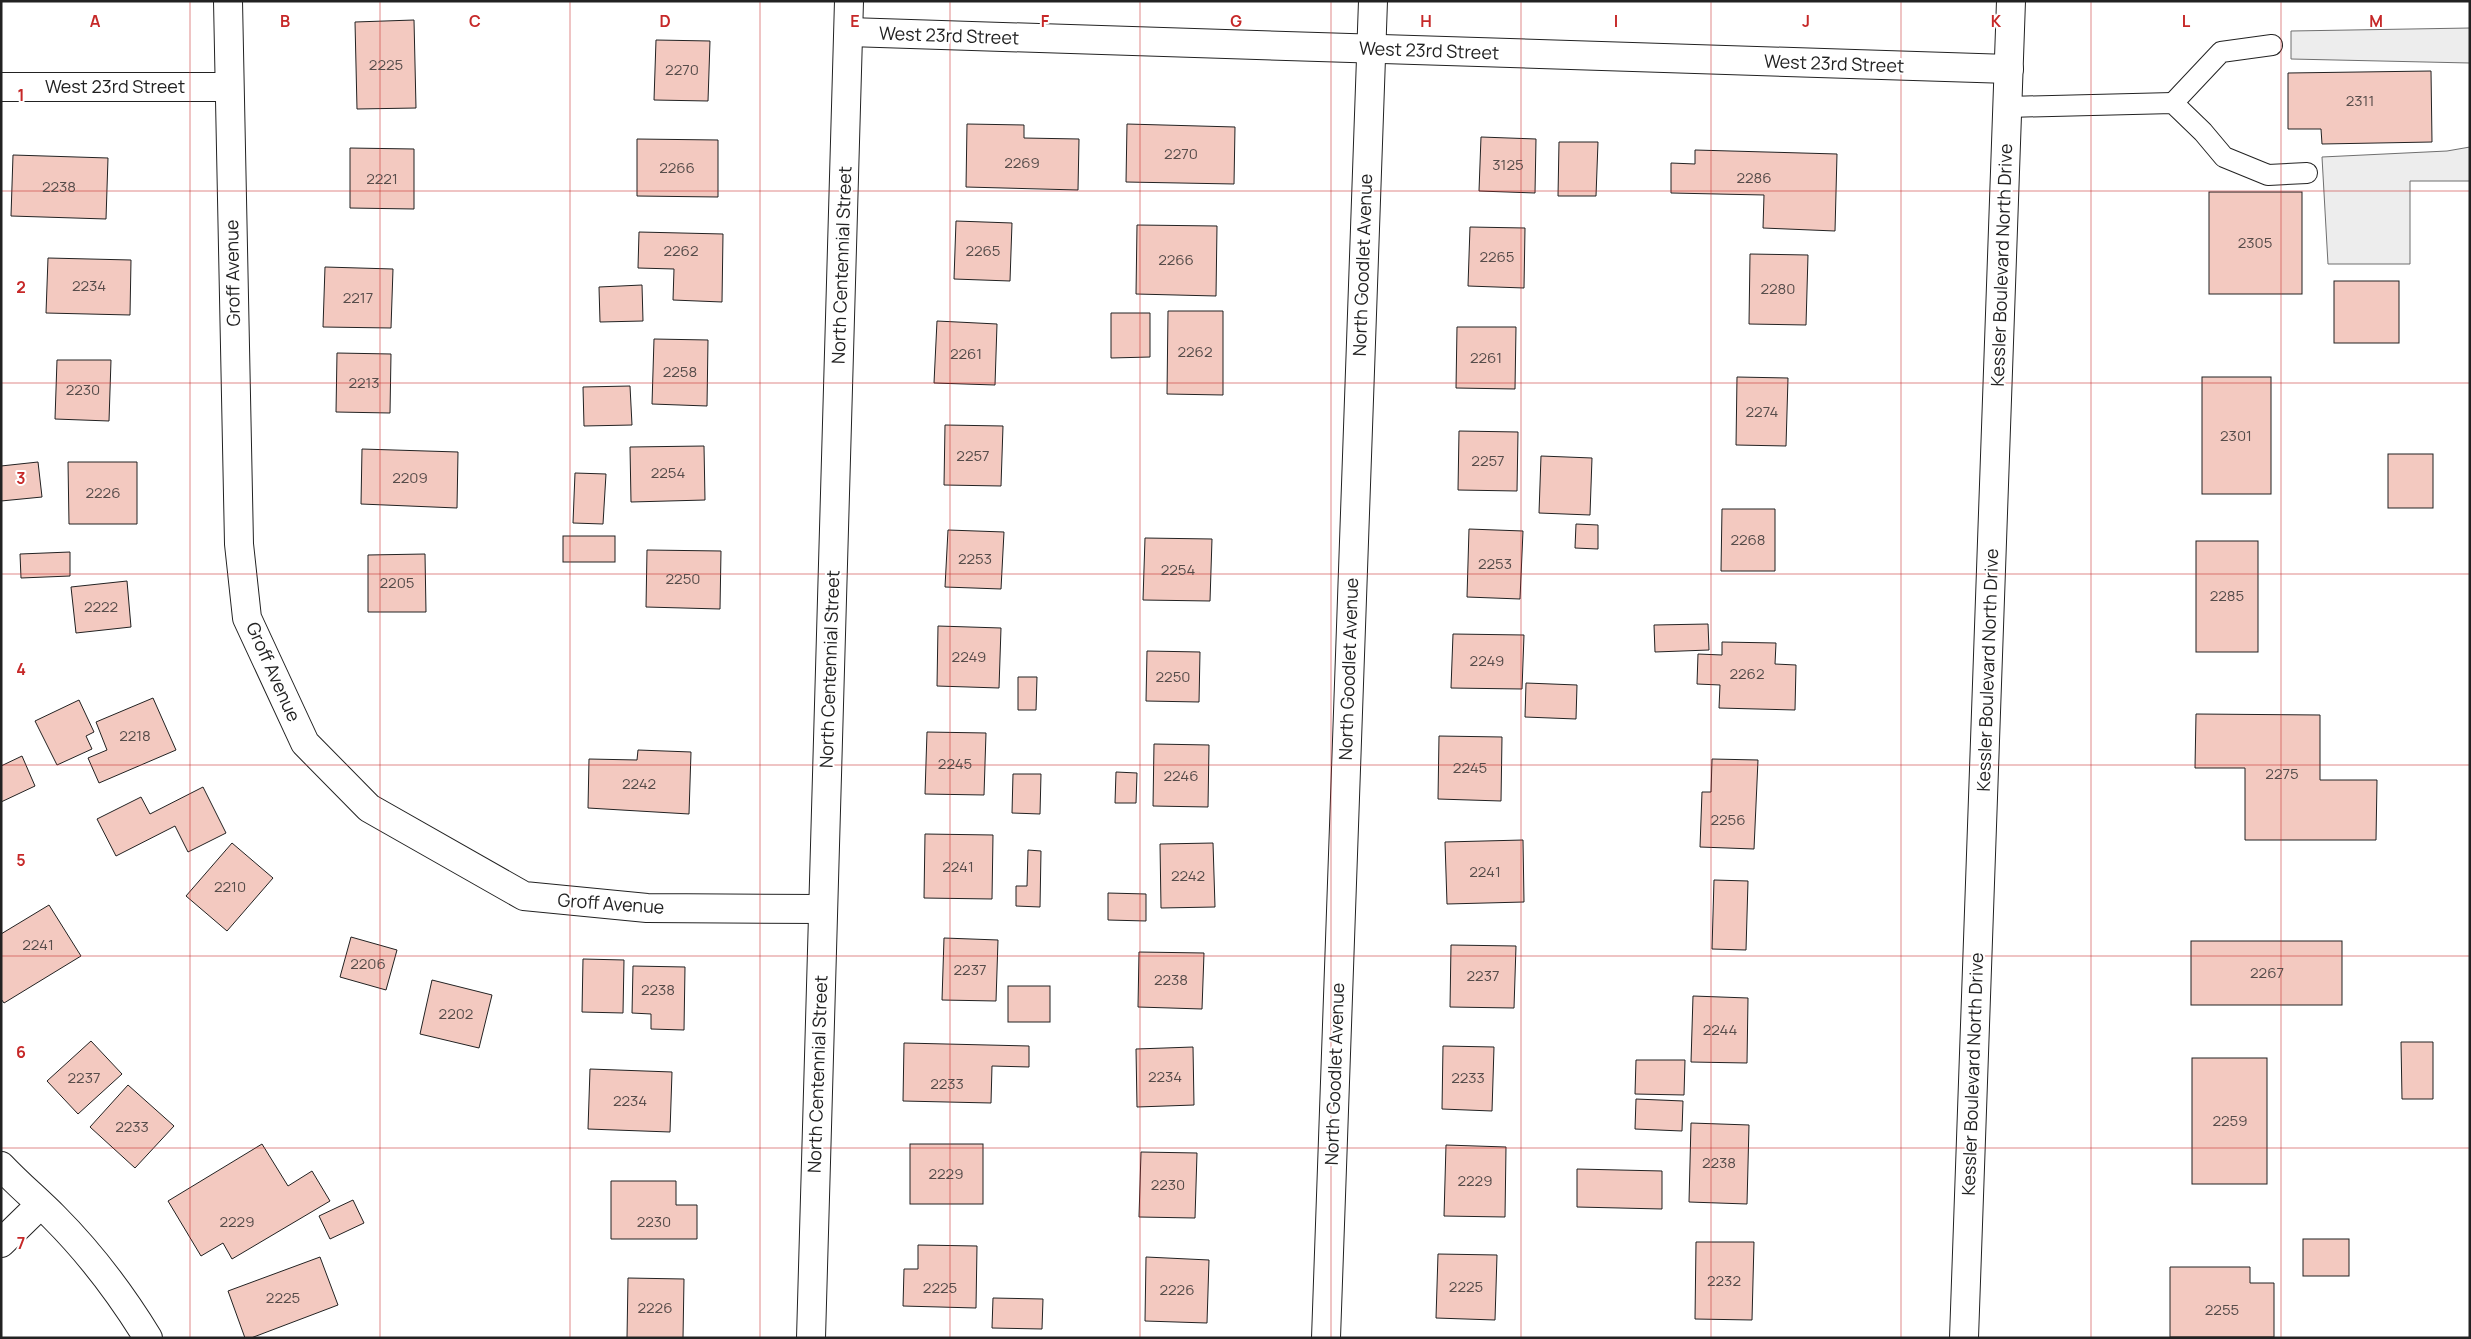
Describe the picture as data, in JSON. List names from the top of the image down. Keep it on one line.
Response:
{"streets":{"street":["West 23rd Street","North Centennial Street","North Goodlet Avenue","Kessler Boulevard North Drive","Groff Avenue"]},"crossings":[["West 23rd Street","North Centennial Street"],["West 23rd Street","North Goodlet Avenue"],["West 23rd Street","Kessler Boulevard North Drive"],["West 23rd Street","Groff Avenue"],["North Centennial Street","Groff Avenue"]],"house_numbers":["2225","2270","2311","2270","2269","3125","2266","2286","2221","2238","2305","2262","2265","2265","2266","2234","2280","2217","2262","2261","2261","2258","2213","2230","2274","2301","2257","2257","2254","2209","2226","2268","2253","2253","2254","2250","2205","2285","2222","2249","2249","2262","2250","2218","2245","2245","2275","2246","2242","2256","2241","2241","2242","2210","2241","2206","2237","2267","2237","2238","2238","2202","2244","2234","2237","2233","2233","2234","2259","2233","2238","2229","2229","2230","2229","2230","2232","2225","2225","2226","2225","2226","2255"],"grid":{"columns":["A","B","C","D","E","F","G","H","I","J","K","L","M"],"rows":["1","2","3","4","5","6","7"]}}
